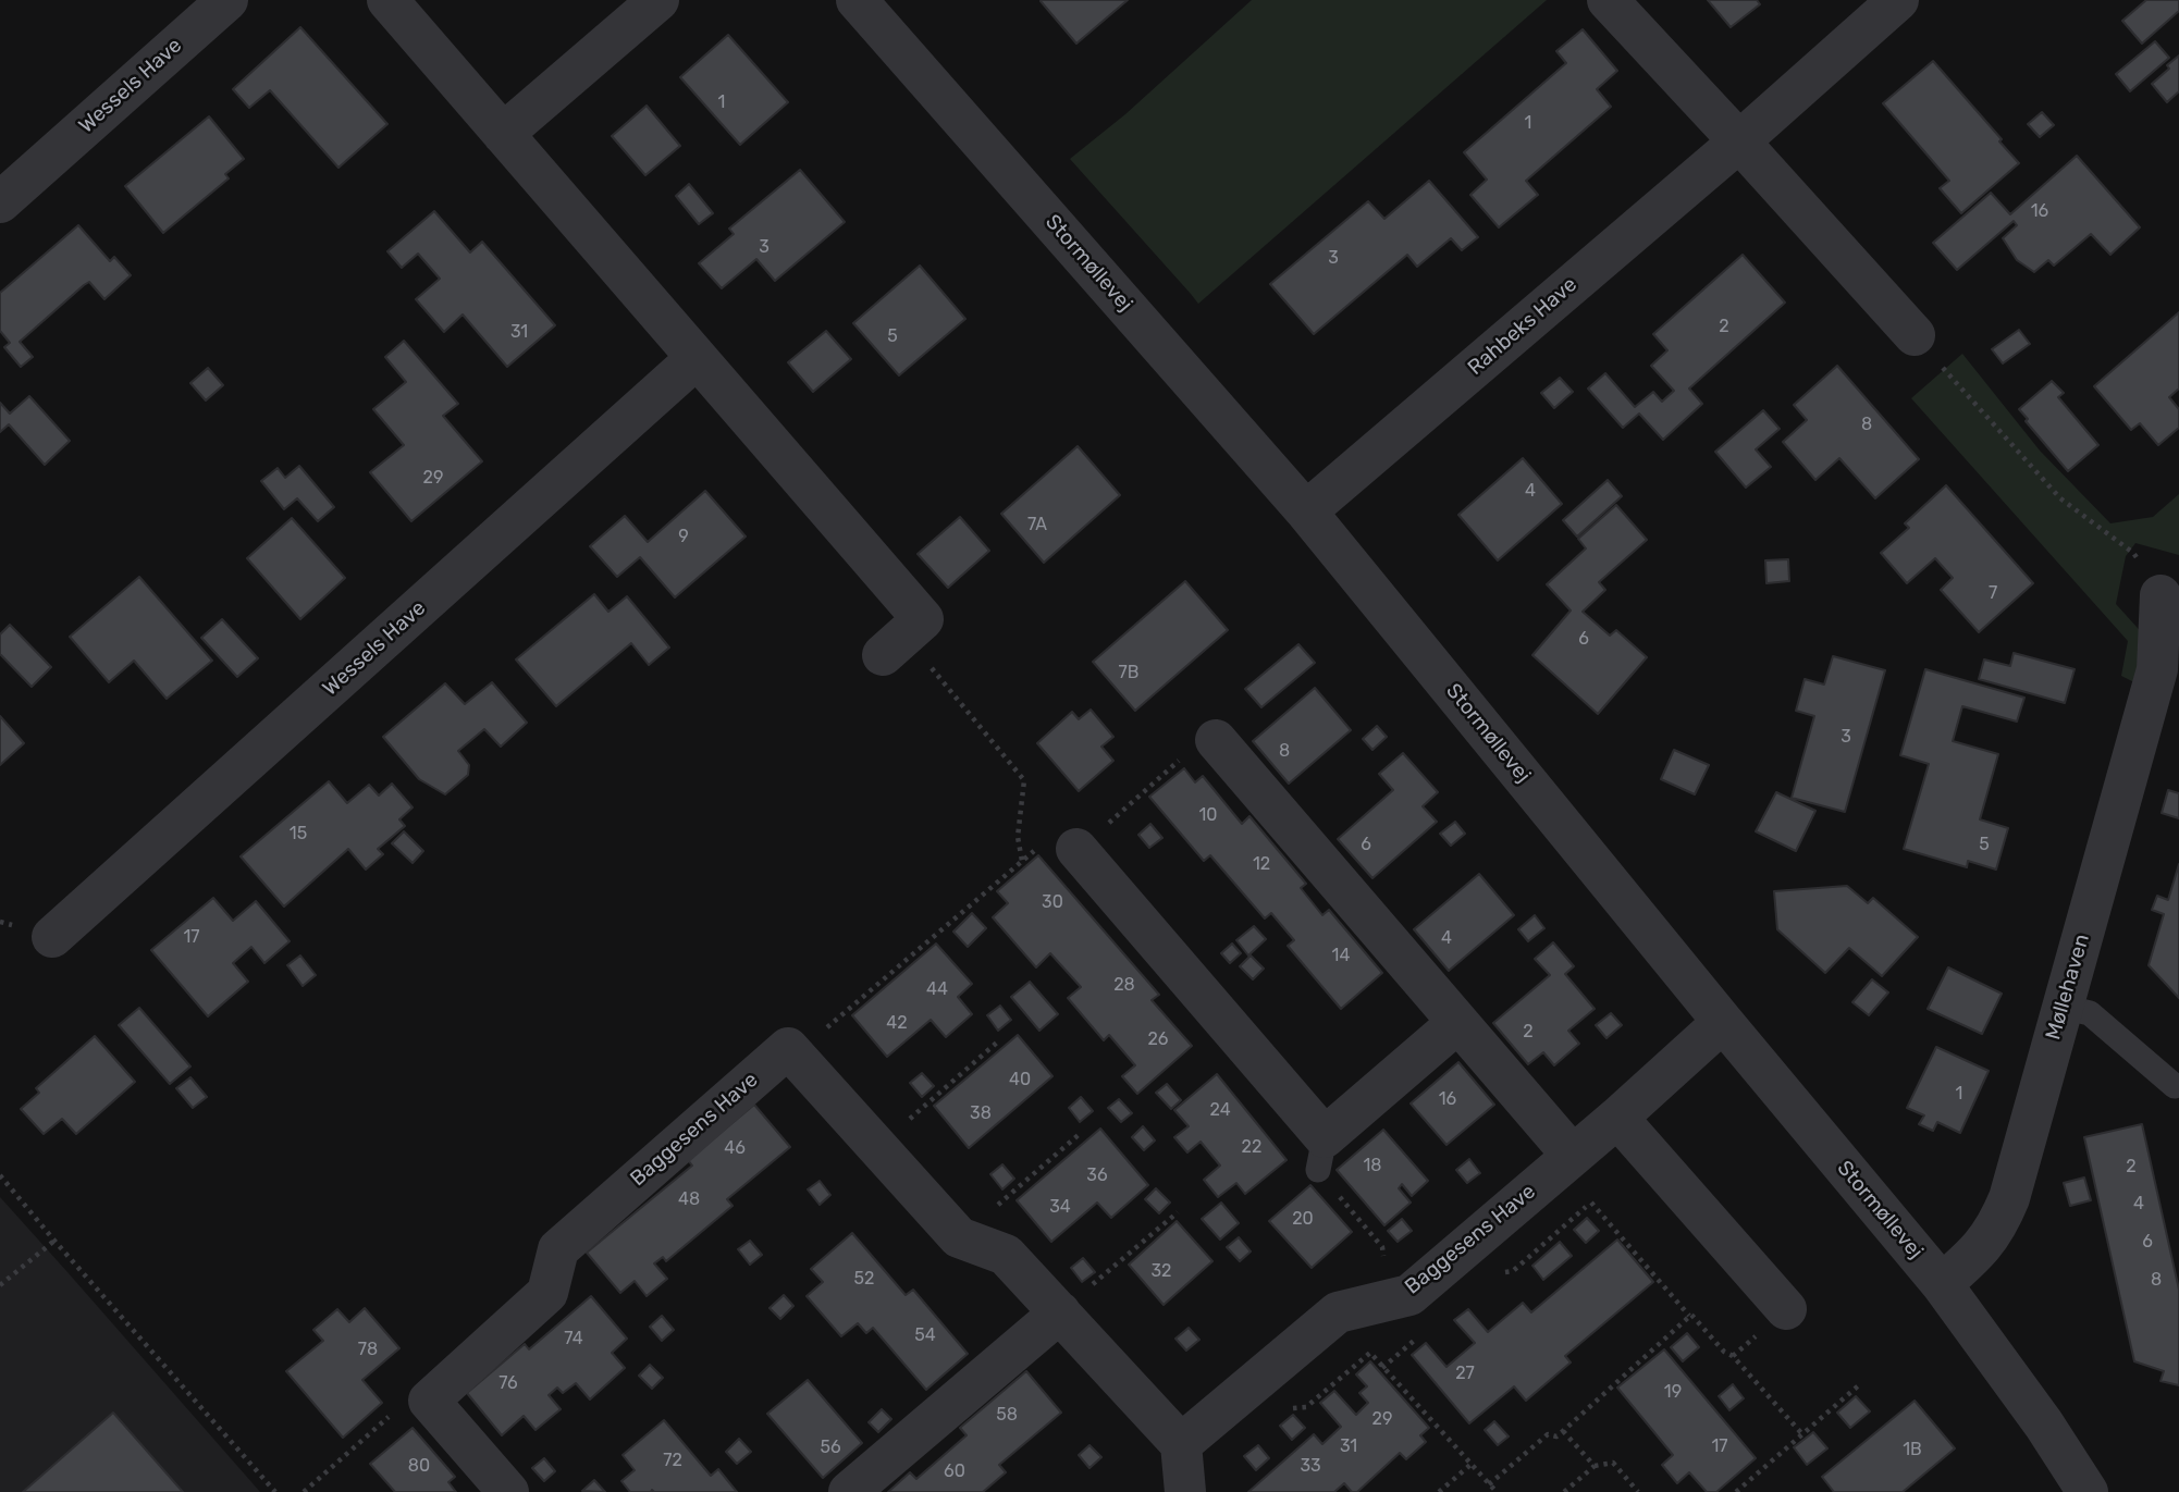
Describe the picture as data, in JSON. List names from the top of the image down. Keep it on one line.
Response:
{"streets":{"street":["Wessels Have","Stormøllevej","Rahbeks Have","Møllehaven","Baggesens Have"]},"crossings":[["Stormøllevej","Rahbeks Have"],["Stormøllevej","Møllehaven"],["Stormøllevej","Baggesens Have"]],"house_numbers":["1","1","16","3","3","2","31","5","8","29","4","7A","9","7","6","7B","3","8","10","15","6","5","12","30","17","4","14","28","44","42","2","26","40","1","16","24","38","22","46","18","2","36","48","4","34","20","6","32","52","8","54","74","78","27","76","19","58","29","31","17","56","1B","72","80","33","60"]}
